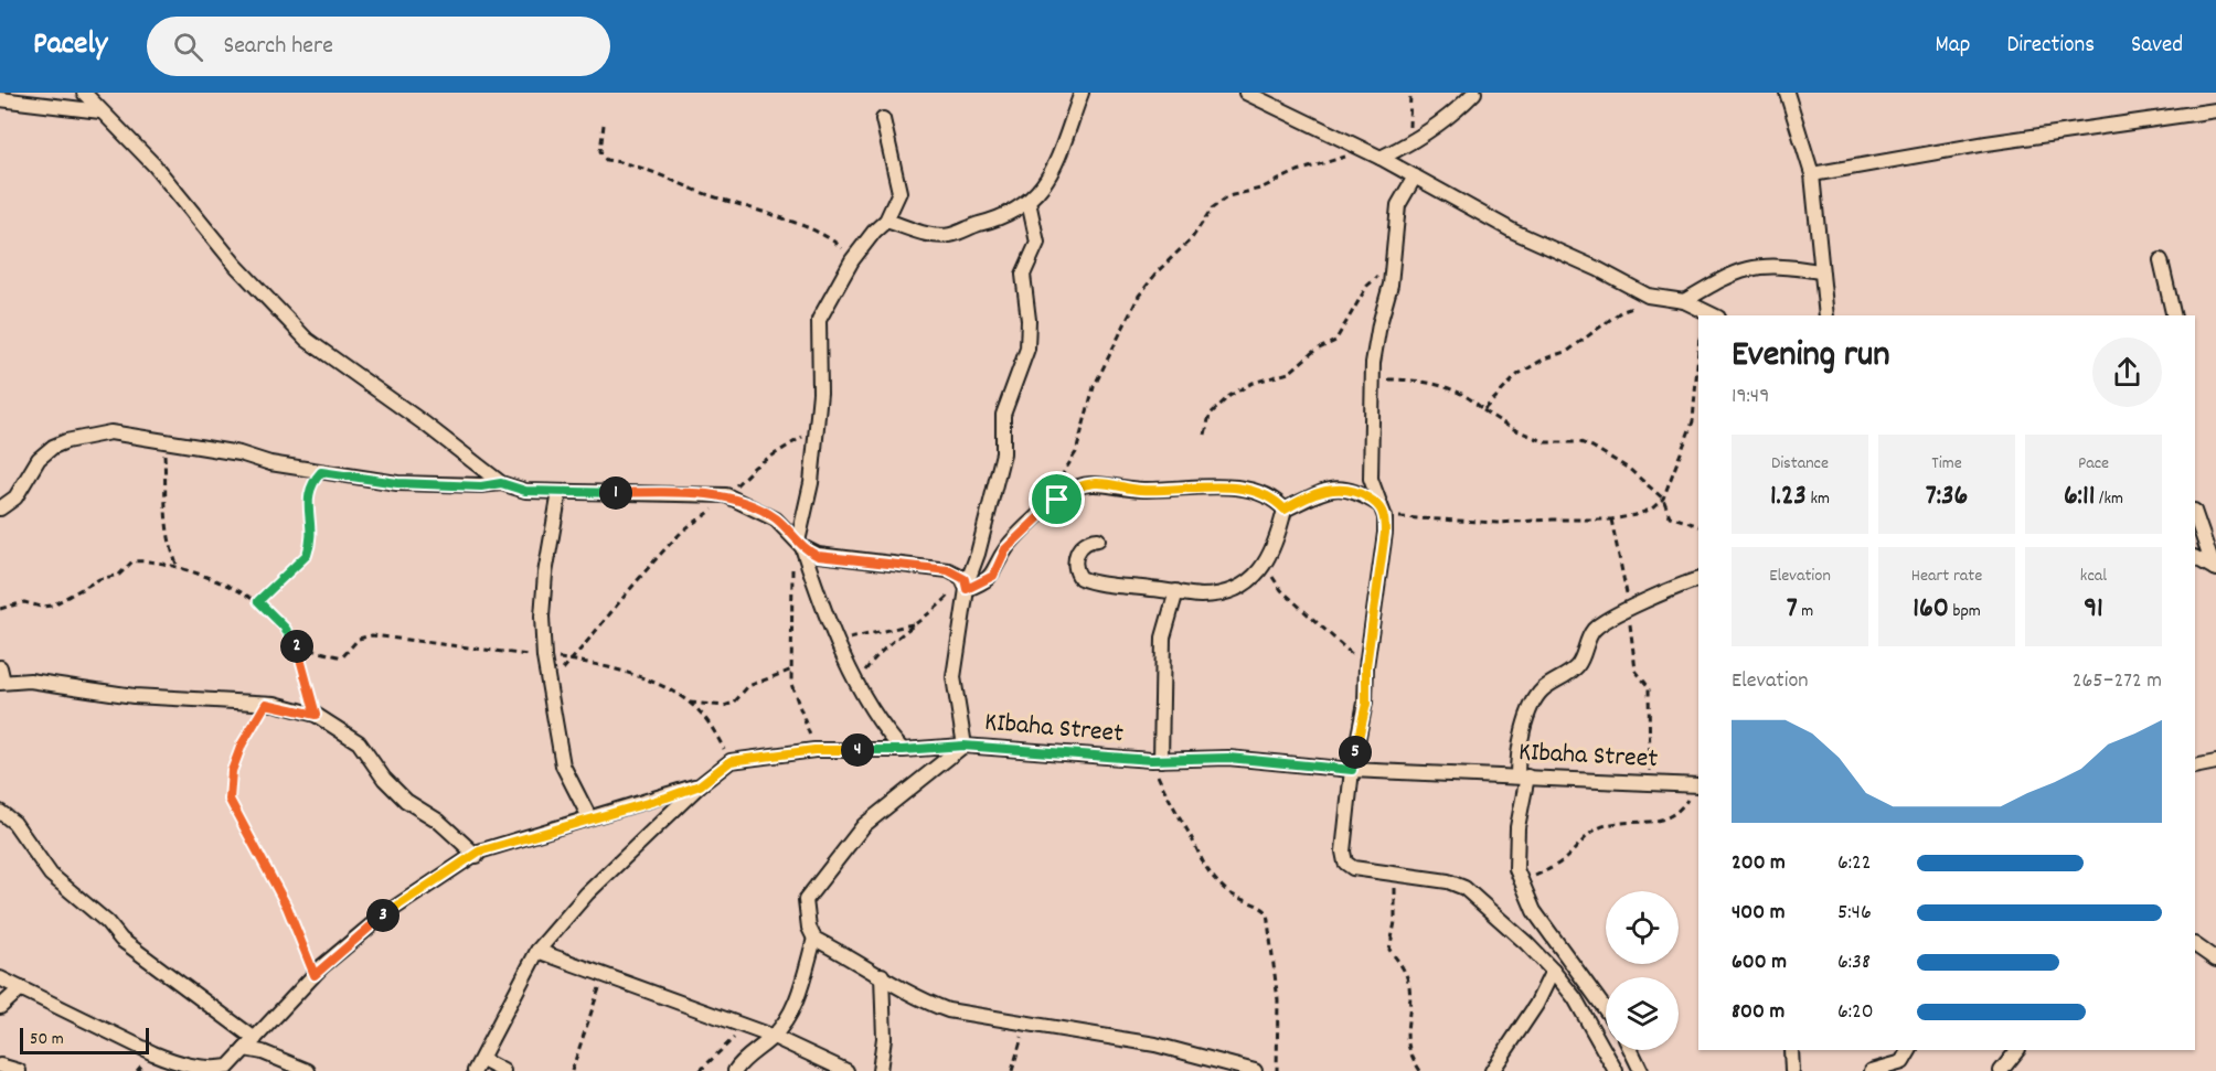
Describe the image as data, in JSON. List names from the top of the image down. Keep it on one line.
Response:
{"streets":{"street":["KIbaha Street"]},"scale_bar":"50 m","page":{"header":"Pacely","search":"Search here","nav":["Map","Directions","Saved"],"heading":["Evening run","19:49"],"stats":[["Distance","1.23 km"],["Time","7:36"],["Pace","6:11 /km"],["Elevation","7 m"],["Heart rate","160 bpm"],["kcal","91"]],"pins":["1","2","4","5","3"],"chart":["Elevation","265–272 m"],"list":[{"name":"200 m","note":"6:22"},{"name":"400 m","note":"5:46"},{"name":"600 m","note":"6:38"},{"name":"800 m","note":"6:20"}],"scale":"50 m"}}
